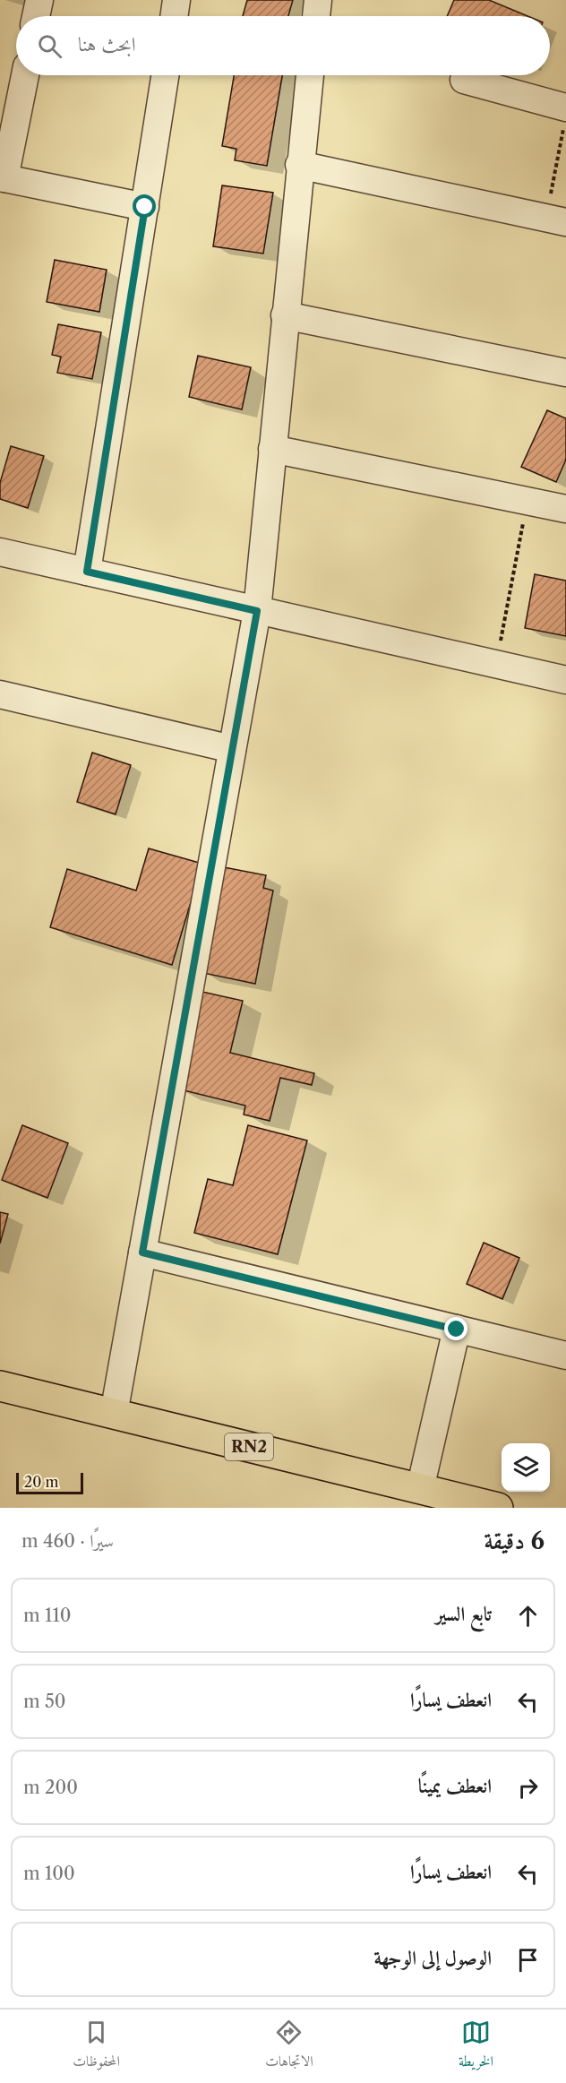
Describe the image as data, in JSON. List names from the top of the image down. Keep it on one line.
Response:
{"streets":{"main road":["RN2"]},"scale_bar":"20 m","page":{"search":"ابحث هنا","scale":"20 m","heading":["6 دقيقة","سيرًا · 460 m"],"list":[["تابع السير","110 m"],["انعطف يسارًا","50 m"],["انعطف يمينًا","200 m"],["انعطف يسارًا","100 m"],"الوصول إلى الوجهة"],"nav":["الخريطة","الاتجاهات","المحفوظات"]}}
